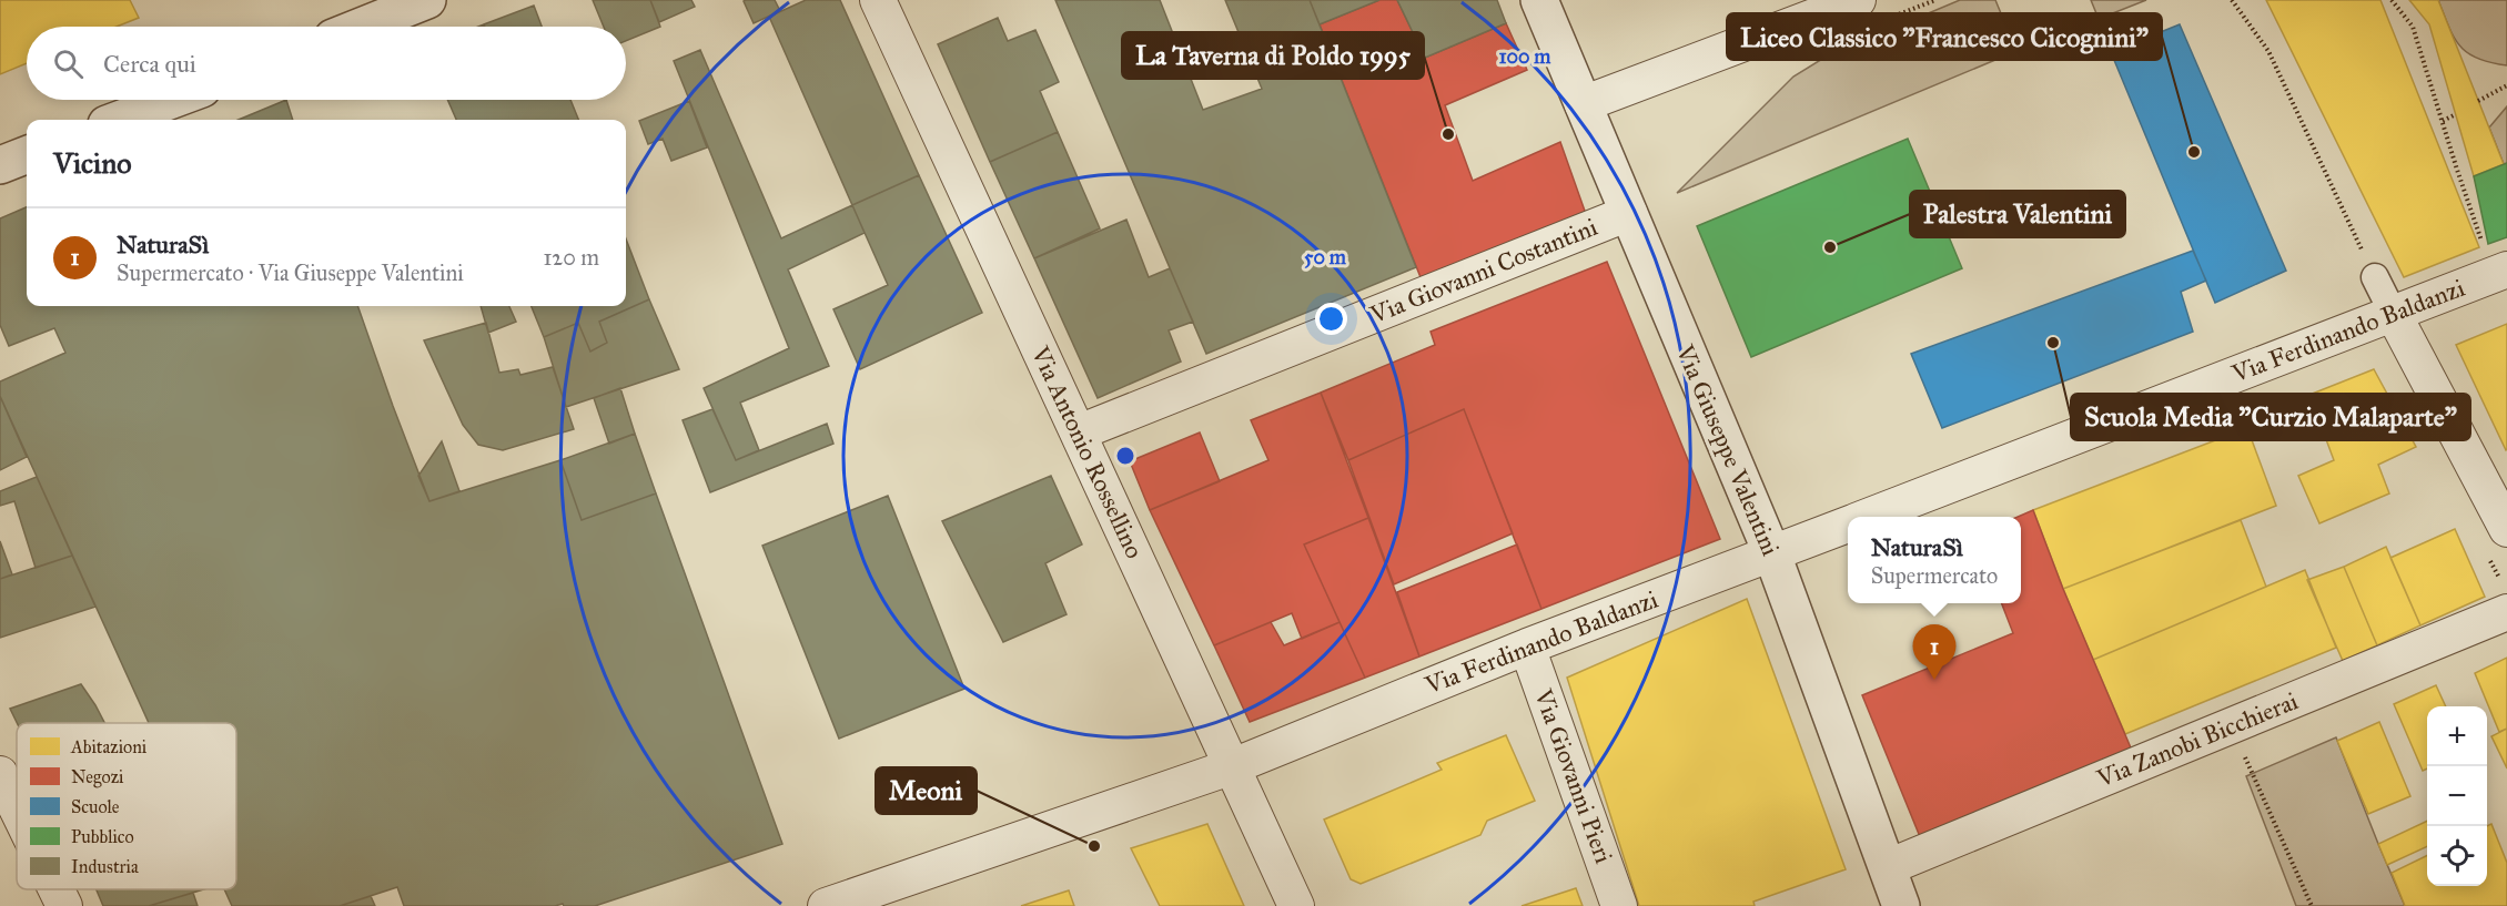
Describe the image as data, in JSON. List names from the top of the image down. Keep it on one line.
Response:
{"streets":{"street":["Via Giovanni Costantini","Via Ferdinando Baldanzi","Via Giuseppe Valentini","Via Antonio Rossellino","Via Zanobi Bicchierai","Via Giovanni Pieri"]},"crossings":[["Via Giovanni Costantini","Via Giuseppe Valentini"],["Via Giovanni Costantini","Via Antonio Rossellino"],["Via Ferdinando Baldanzi","Via Giuseppe Valentini"],["Via Ferdinando Baldanzi","Via Antonio Rossellino"],["Via Ferdinando Baldanzi","Via Giovanni Pieri"],["Via Giuseppe Valentini","Via Zanobi Bicchierai"]],"places":["La Taverna di Poldo 1995","Liceo Classico \"Francesco Cicognini\"","Palestra Valentini","Scuola Media \"Curzio Malaparte\"","Meoni"],"legend":["Abitazioni","Negozi","Scuole","Pubblico","Industria"],"page":{"search":"Cerca qui","heading":"Vicino","list":[{"mark":"1","name":"NaturaSì","note":"Supermercato · Via Giuseppe Valentini","value":"120 m"}],"popup":["NaturaSì","Supermercato"],"pins":"1","map_buttons":["+","−"]},"rings":["100 m","50 m"]}
